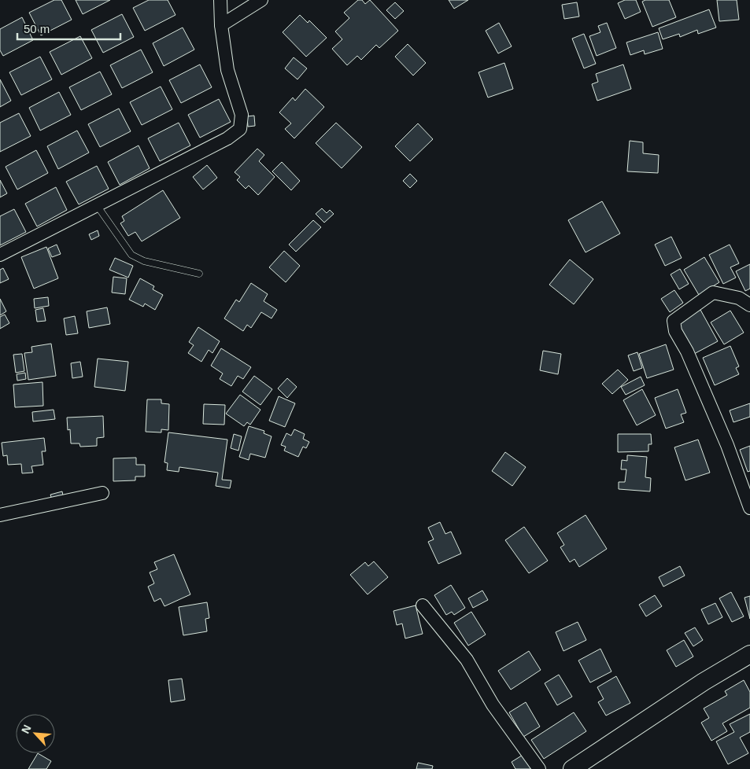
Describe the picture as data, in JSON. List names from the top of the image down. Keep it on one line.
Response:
{"scale_bar":"50 m","north":"top left"}
